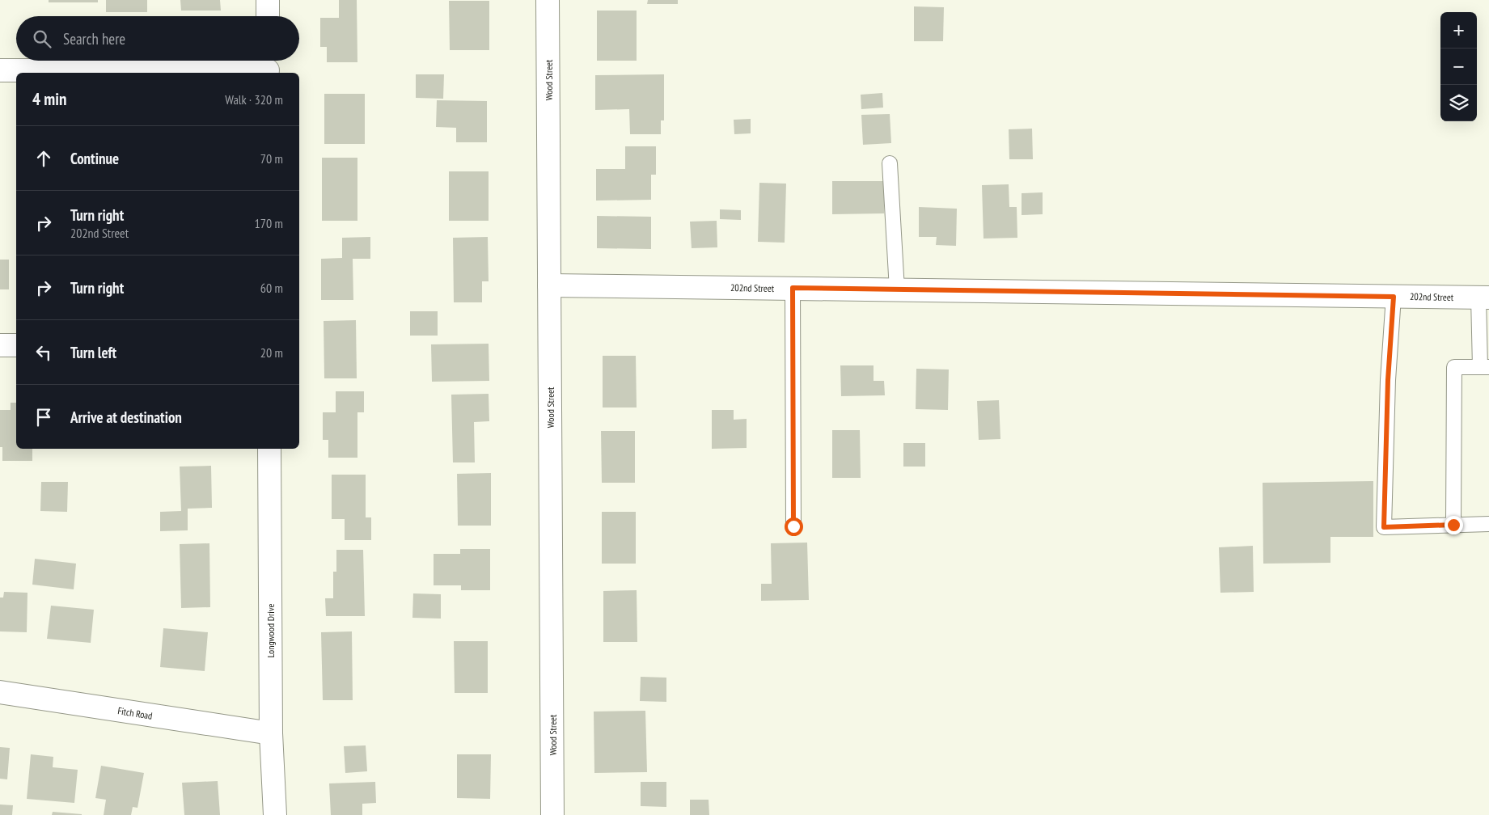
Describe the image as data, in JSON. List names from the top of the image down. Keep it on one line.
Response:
{"streets":{"street":["Wood Street","202nd Street","Longwood Drive","Fitch Road"]},"crossings":[["Wood Street","202nd Street"],["Longwood Drive","Fitch Road"]],"page":{"map_buttons":["+","−"],"search":"Search here","heading":["4 min","Walk · 320 m"],"list":[["Continue","70 m"],["Turn right","202nd Street","170 m"],["Turn right","60 m"],["Turn left","20 m"],"Arrive at destination"]}}
